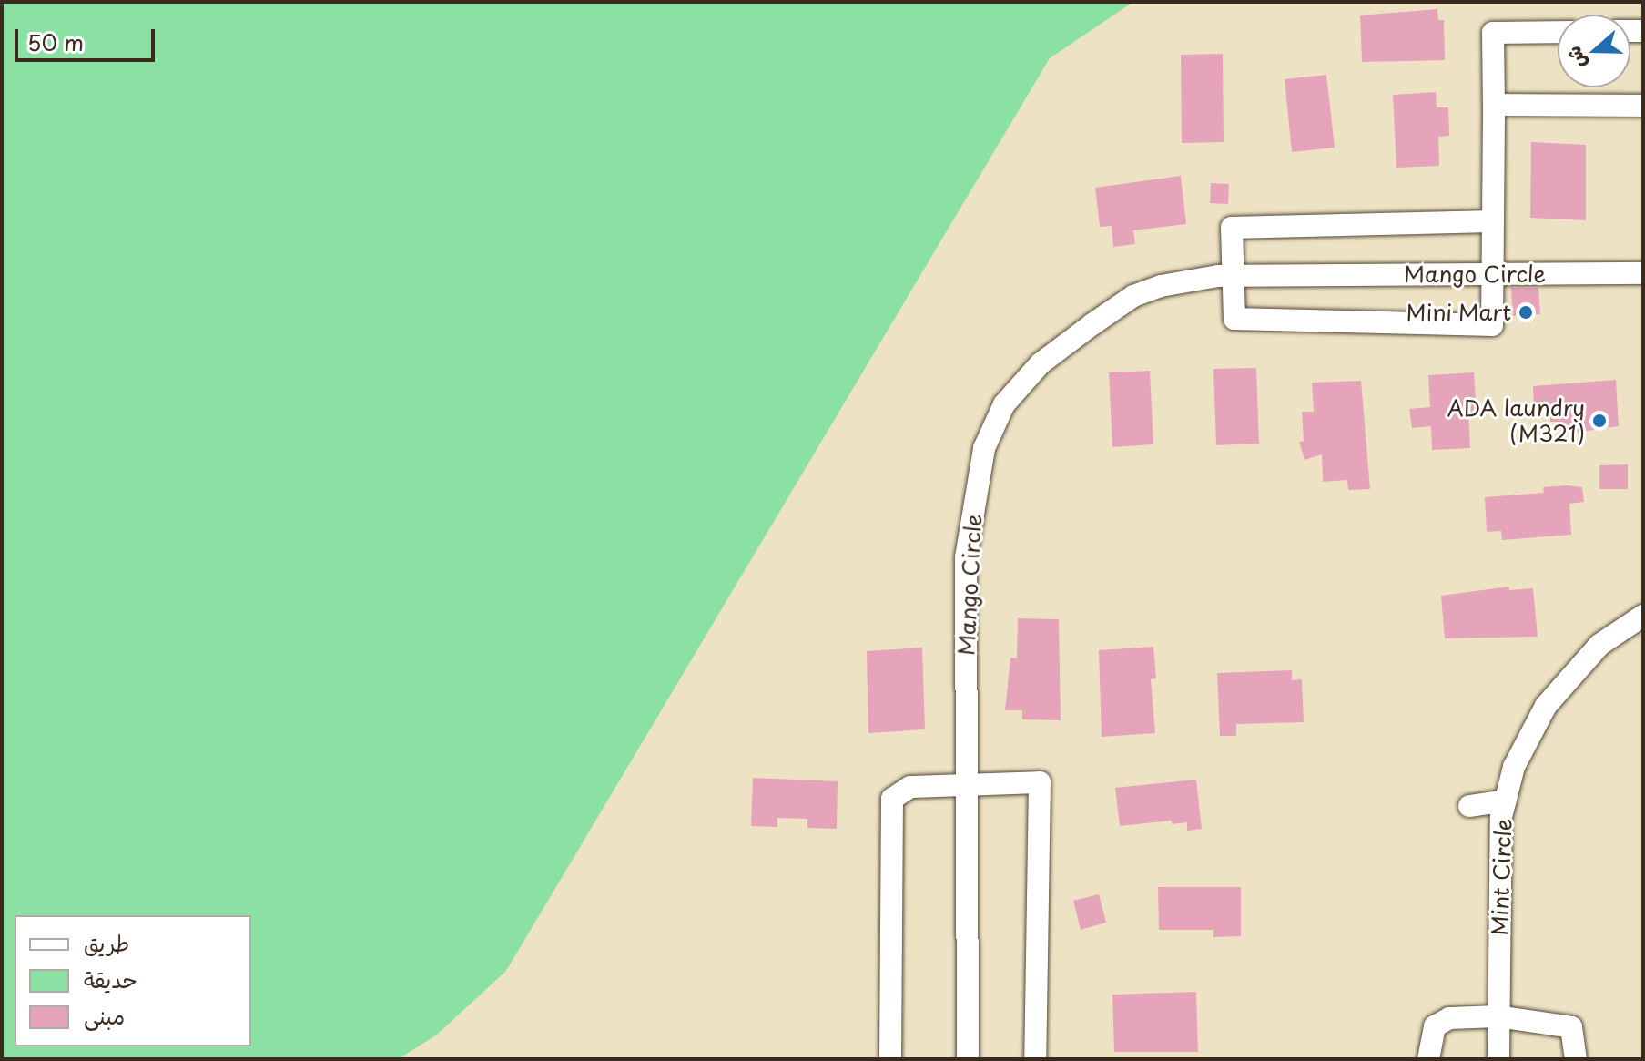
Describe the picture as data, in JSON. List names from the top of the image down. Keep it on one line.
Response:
{"streets":{"street":["Mango Circle","Mint Circle"]},"places":["Mini Mart","ADA laundry (M321)"],"legend":["طريق","حديقة","مبنى"],"scale_bar":"50 m","north":"left"}
